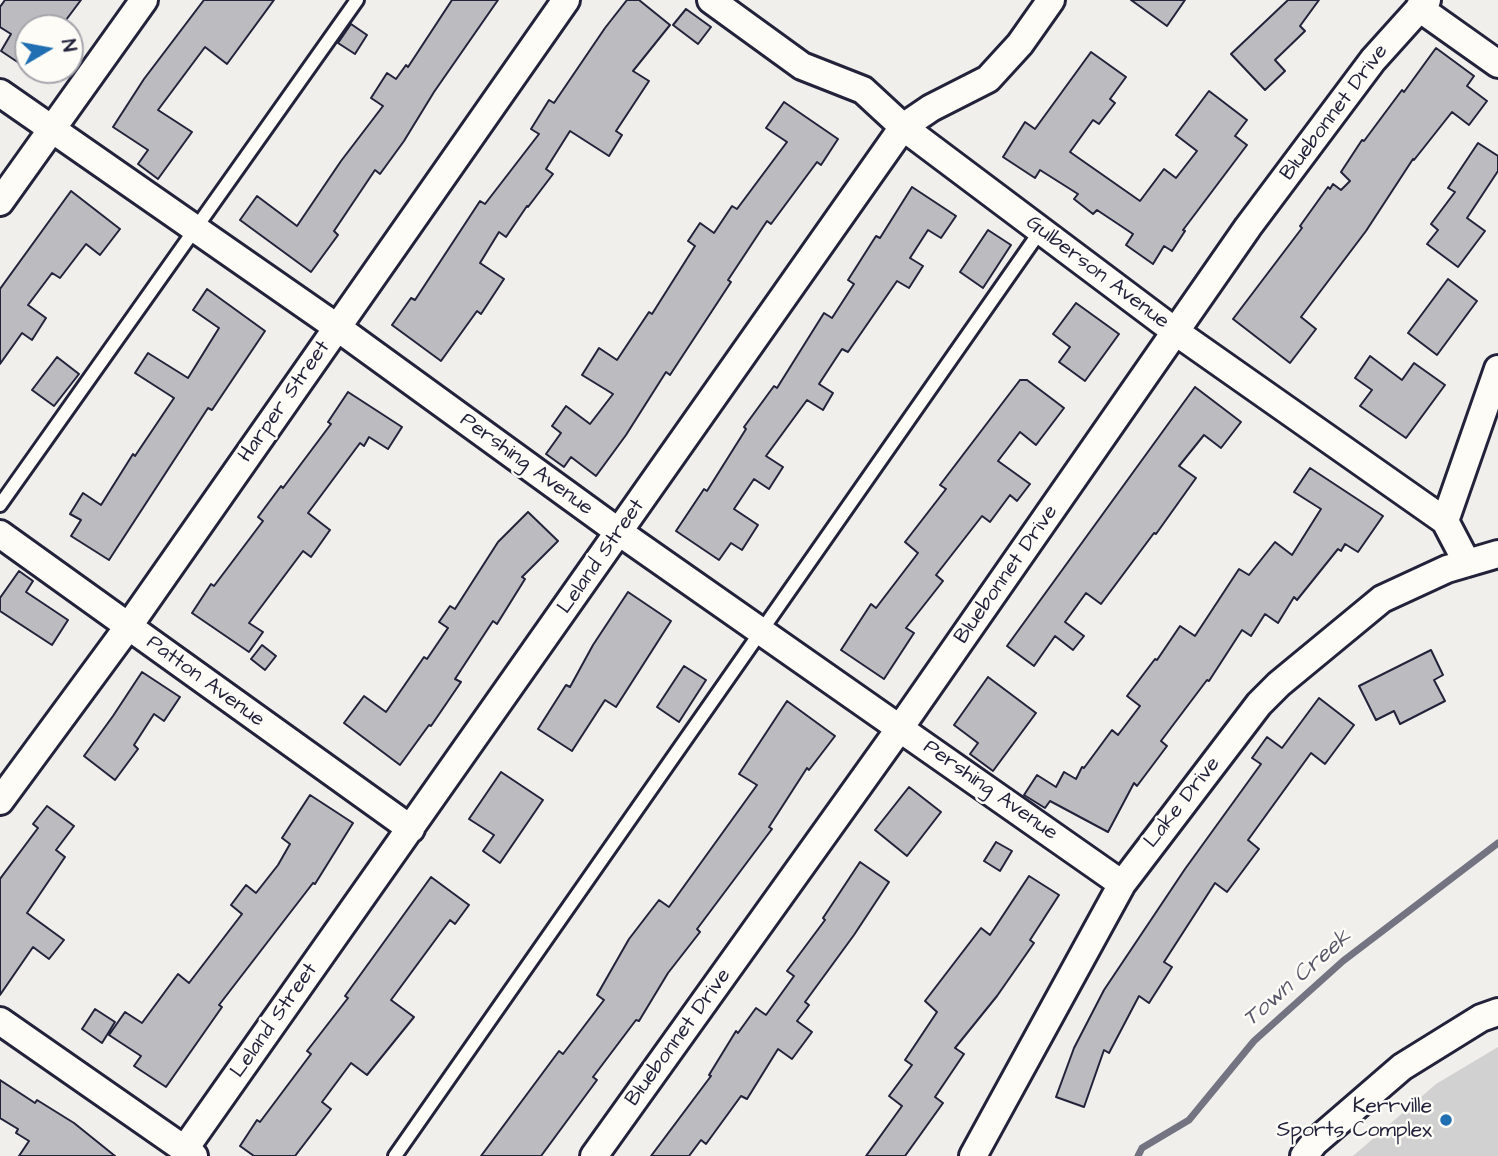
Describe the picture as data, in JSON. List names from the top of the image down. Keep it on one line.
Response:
{"streets":{"street":["Bluebonnet Drive","Gulberson Avenue","Harper Street","Pershing Avenue","Leland Street","Patton Avenue","Lake Drive"]},"crossings":[["Bluebonnet Drive","Gulberson Avenue"],["Bluebonnet Drive","Pershing Avenue"],["Gulberson Avenue","Leland Street"],["Gulberson Avenue","Lake Drive"],["Harper Street","Pershing Avenue"],["Harper Street","Patton Avenue"],["Pershing Avenue","Leland Street"],["Pershing Avenue","Lake Drive"],["Leland Street","Patton Avenue"]],"water":["Town Creek"],"places":["Kerrville Sports Complex"],"north":"right"}
